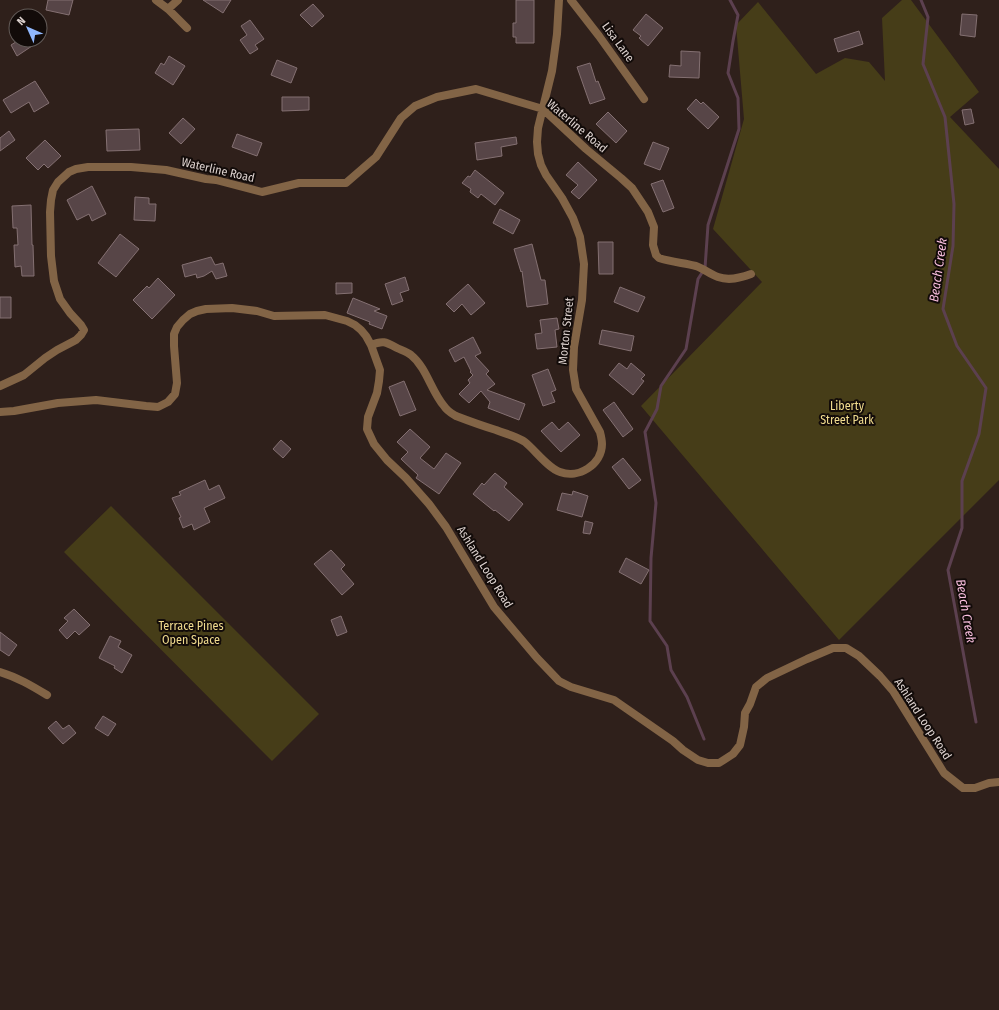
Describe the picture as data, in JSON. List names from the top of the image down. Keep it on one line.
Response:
{"streets":{"street":["Lisa Lane","Waterline Road","Morton Street","Ashland Loop Road"]},"crossings":[["Waterline Road","Morton Street"],["Morton Street","Ashland Loop Road"]],"water":["Beach Creek"],"parks":["Liberty Street Park","Terrace Pines Open Space"],"north":"top left"}
